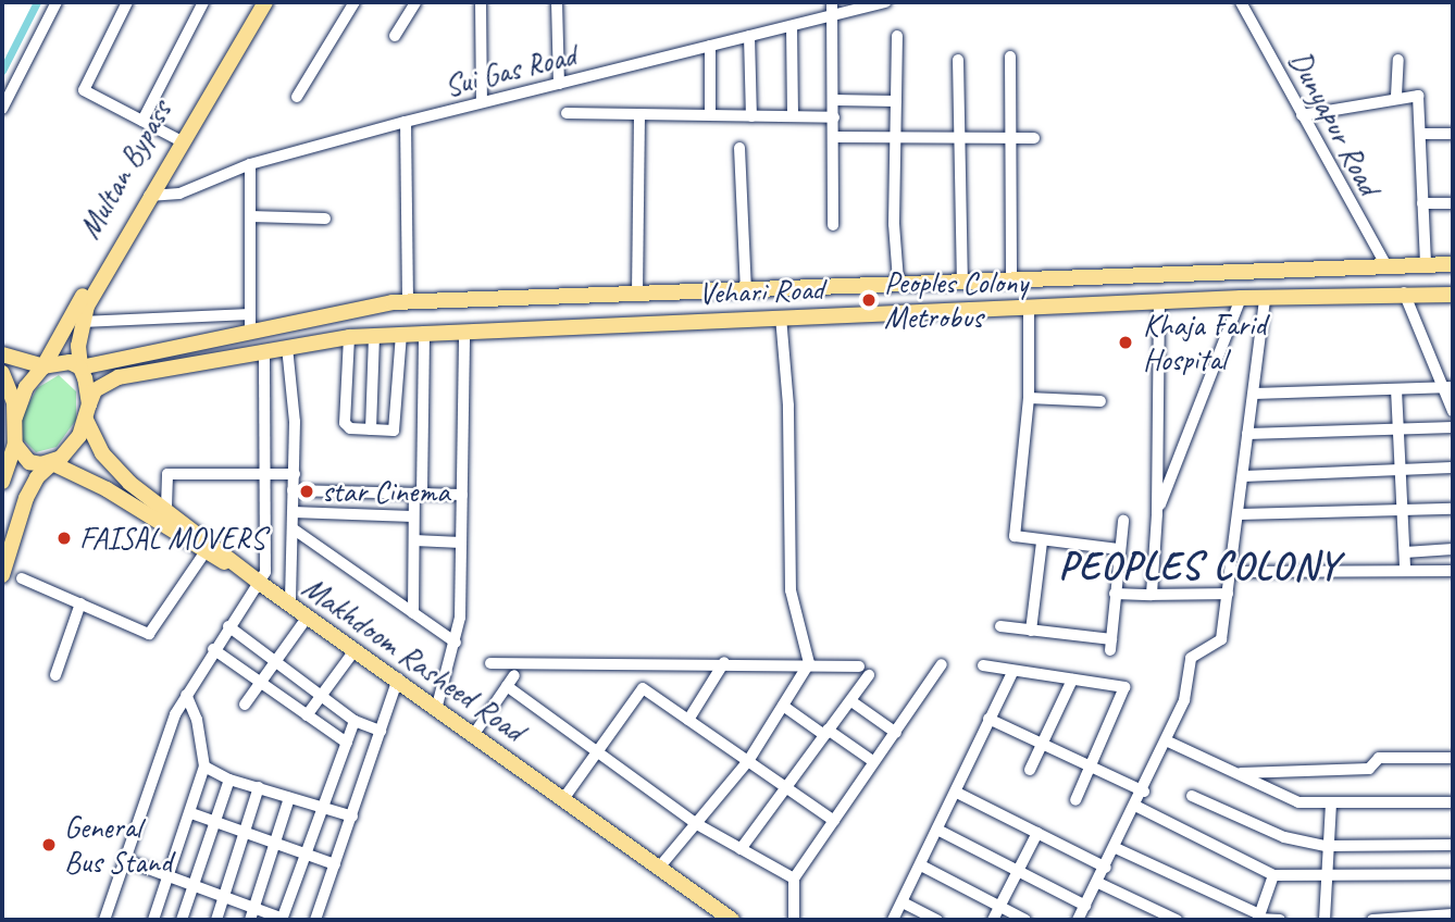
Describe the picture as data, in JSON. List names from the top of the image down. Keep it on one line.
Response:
{"streets":{"main road":["Multan Bypass","Vehari Road","Makhdoom Rasheed Road"],"street":["Sui Gas Road","Dunyapur Road"]},"crossings":[["Dunyapur Road","Vehari Road"],["Multan Bypass","Vehari Road"],["Multan Bypass","Makhdoom Rasheed Road"],["Vehari Road","Makhdoom Rasheed Road"]],"districts":["PEOPLES COLONY"],"places":["Peoples Colony Metrobus","Khaja Farid Hospital","star Cinema","FAISAL MOVERS","General Bus Stand"]}
